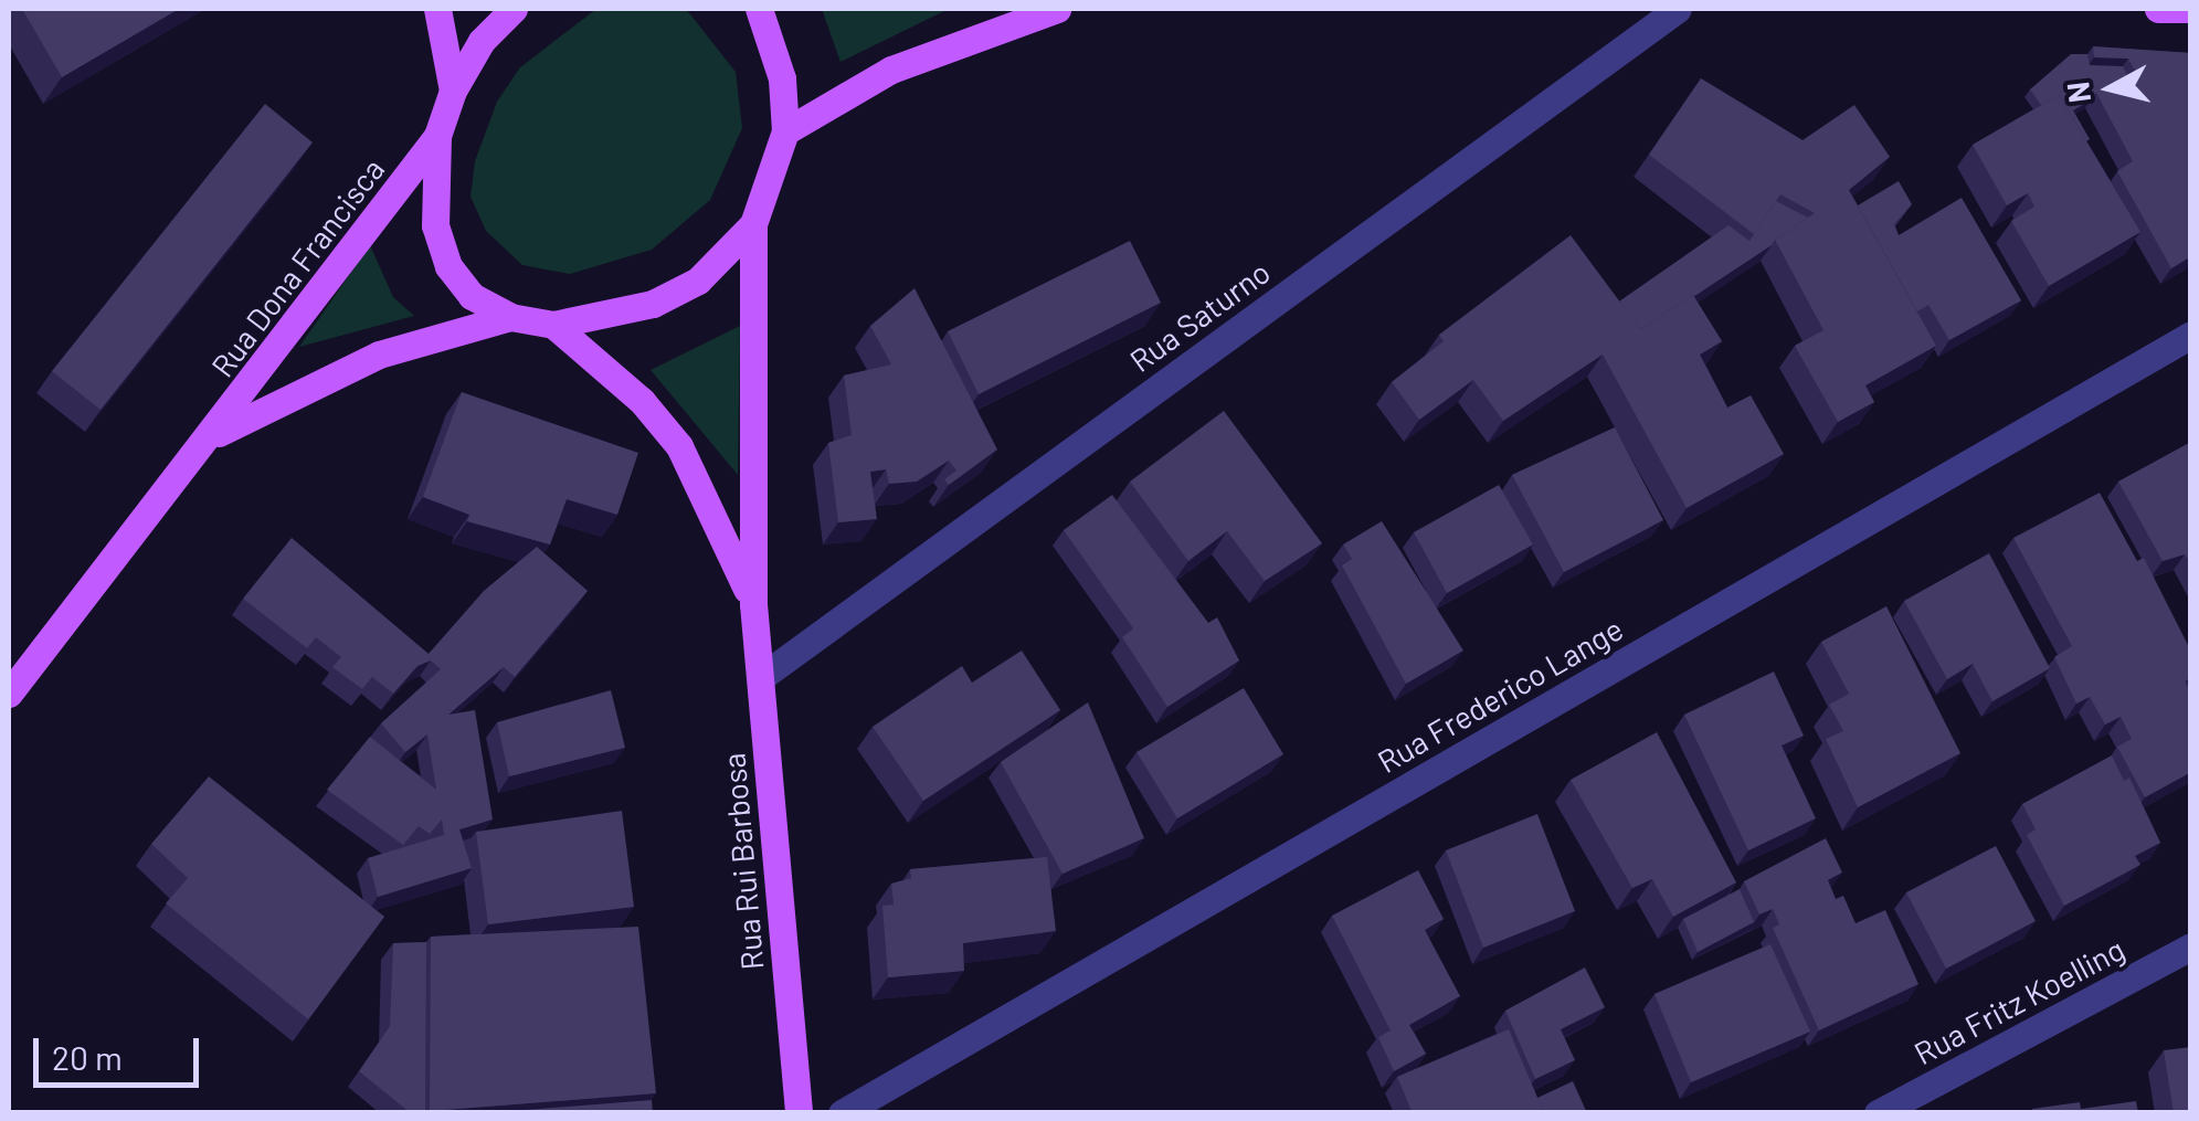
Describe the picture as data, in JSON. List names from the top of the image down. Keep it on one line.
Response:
{"streets":{"main road":["Rua Dona Francisca","Rua Rui Barbosa"],"street":["Rua Saturno","Rua Frederico Lange","Rua Fritz Koelling"]},"crossings":[["Rua Saturno","Rua Rui Barbosa"]],"scale_bar":"20 m","north":"left"}
